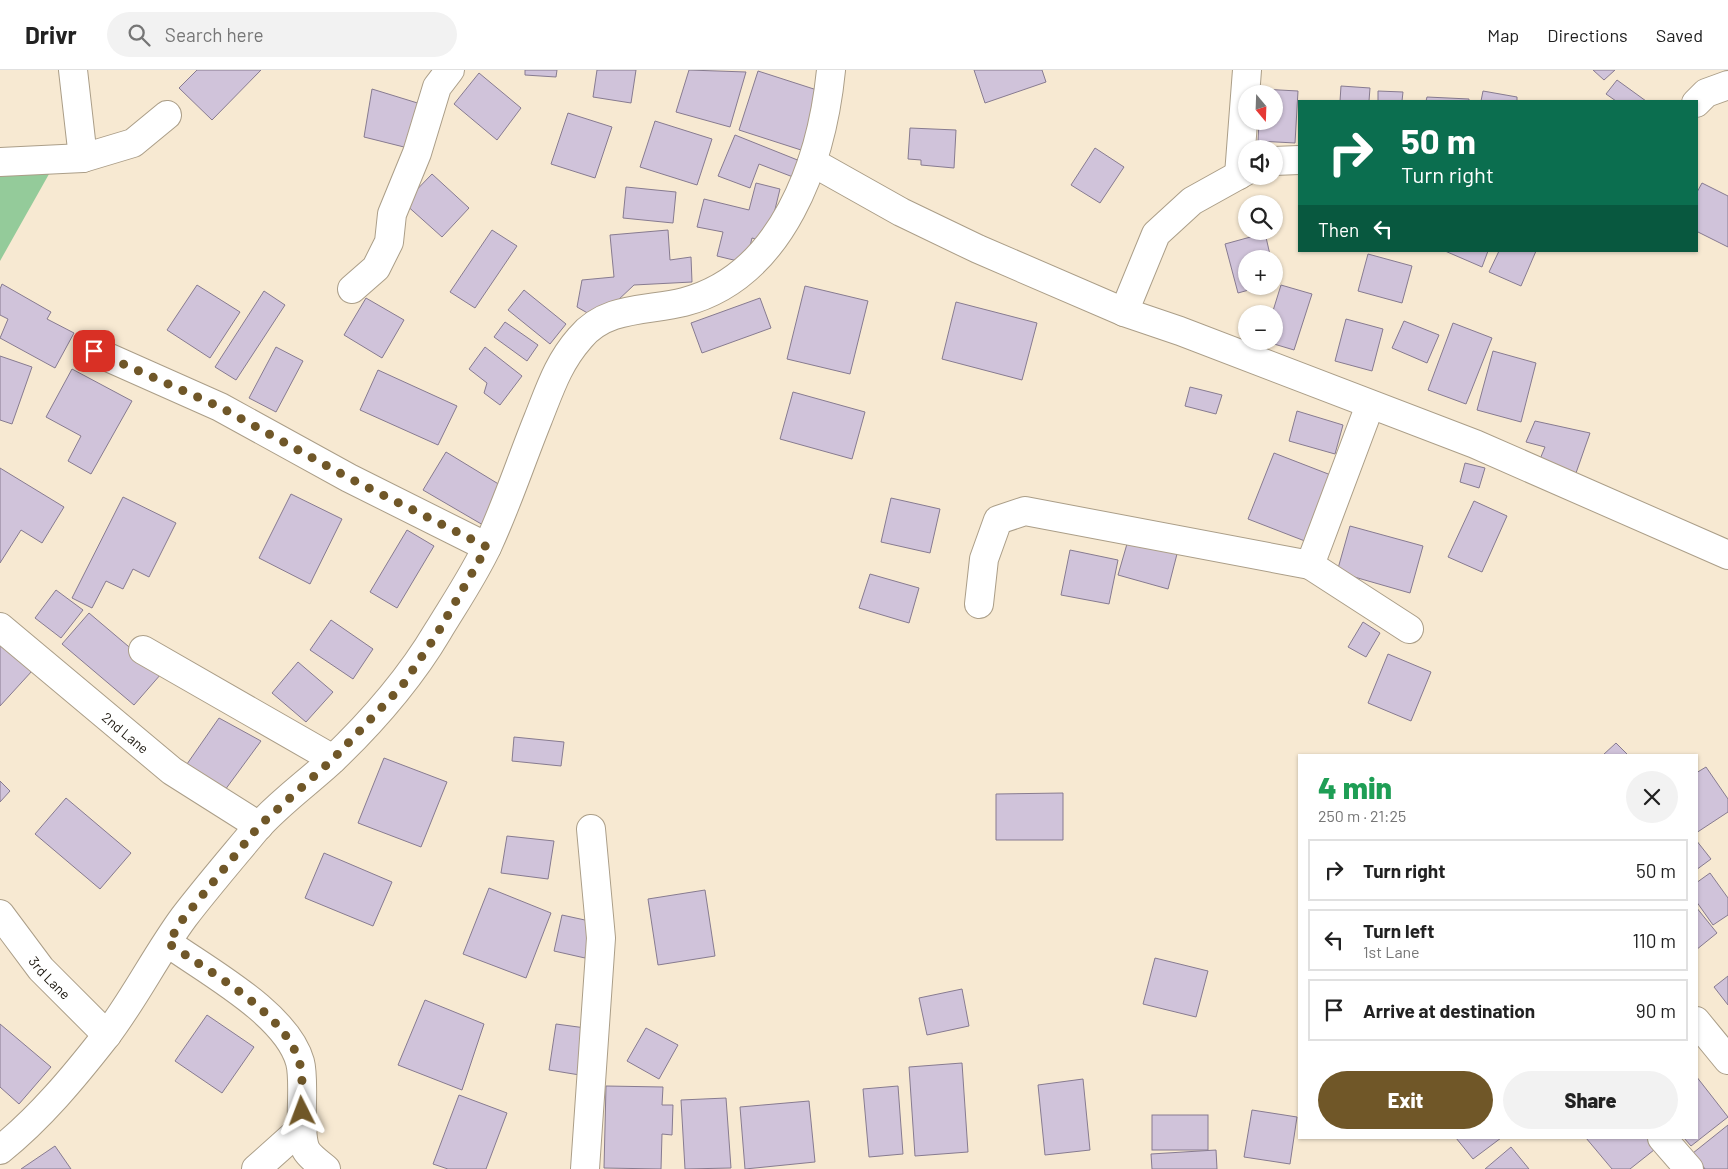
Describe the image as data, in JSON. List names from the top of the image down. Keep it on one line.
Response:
{"streets":{"street":["2nd Lane","3rd Lane"]},"north":"bottom","page":{"header":"Drivr","search":"Search here","nav":["Map","Directions","Saved"],"map_buttons":["+","−"],"turn":["50 m","Turn right"],"then":"Then","heading":["4 min","250 m · 21:25"],"list":[{"name":"Turn right","value":"50 m"},{"name":"Turn left","note":"1st Lane","value":"110 m"},{"name":"Arrive at destination","value":"90 m"}],"buttons":["Exit","Share"]}}
